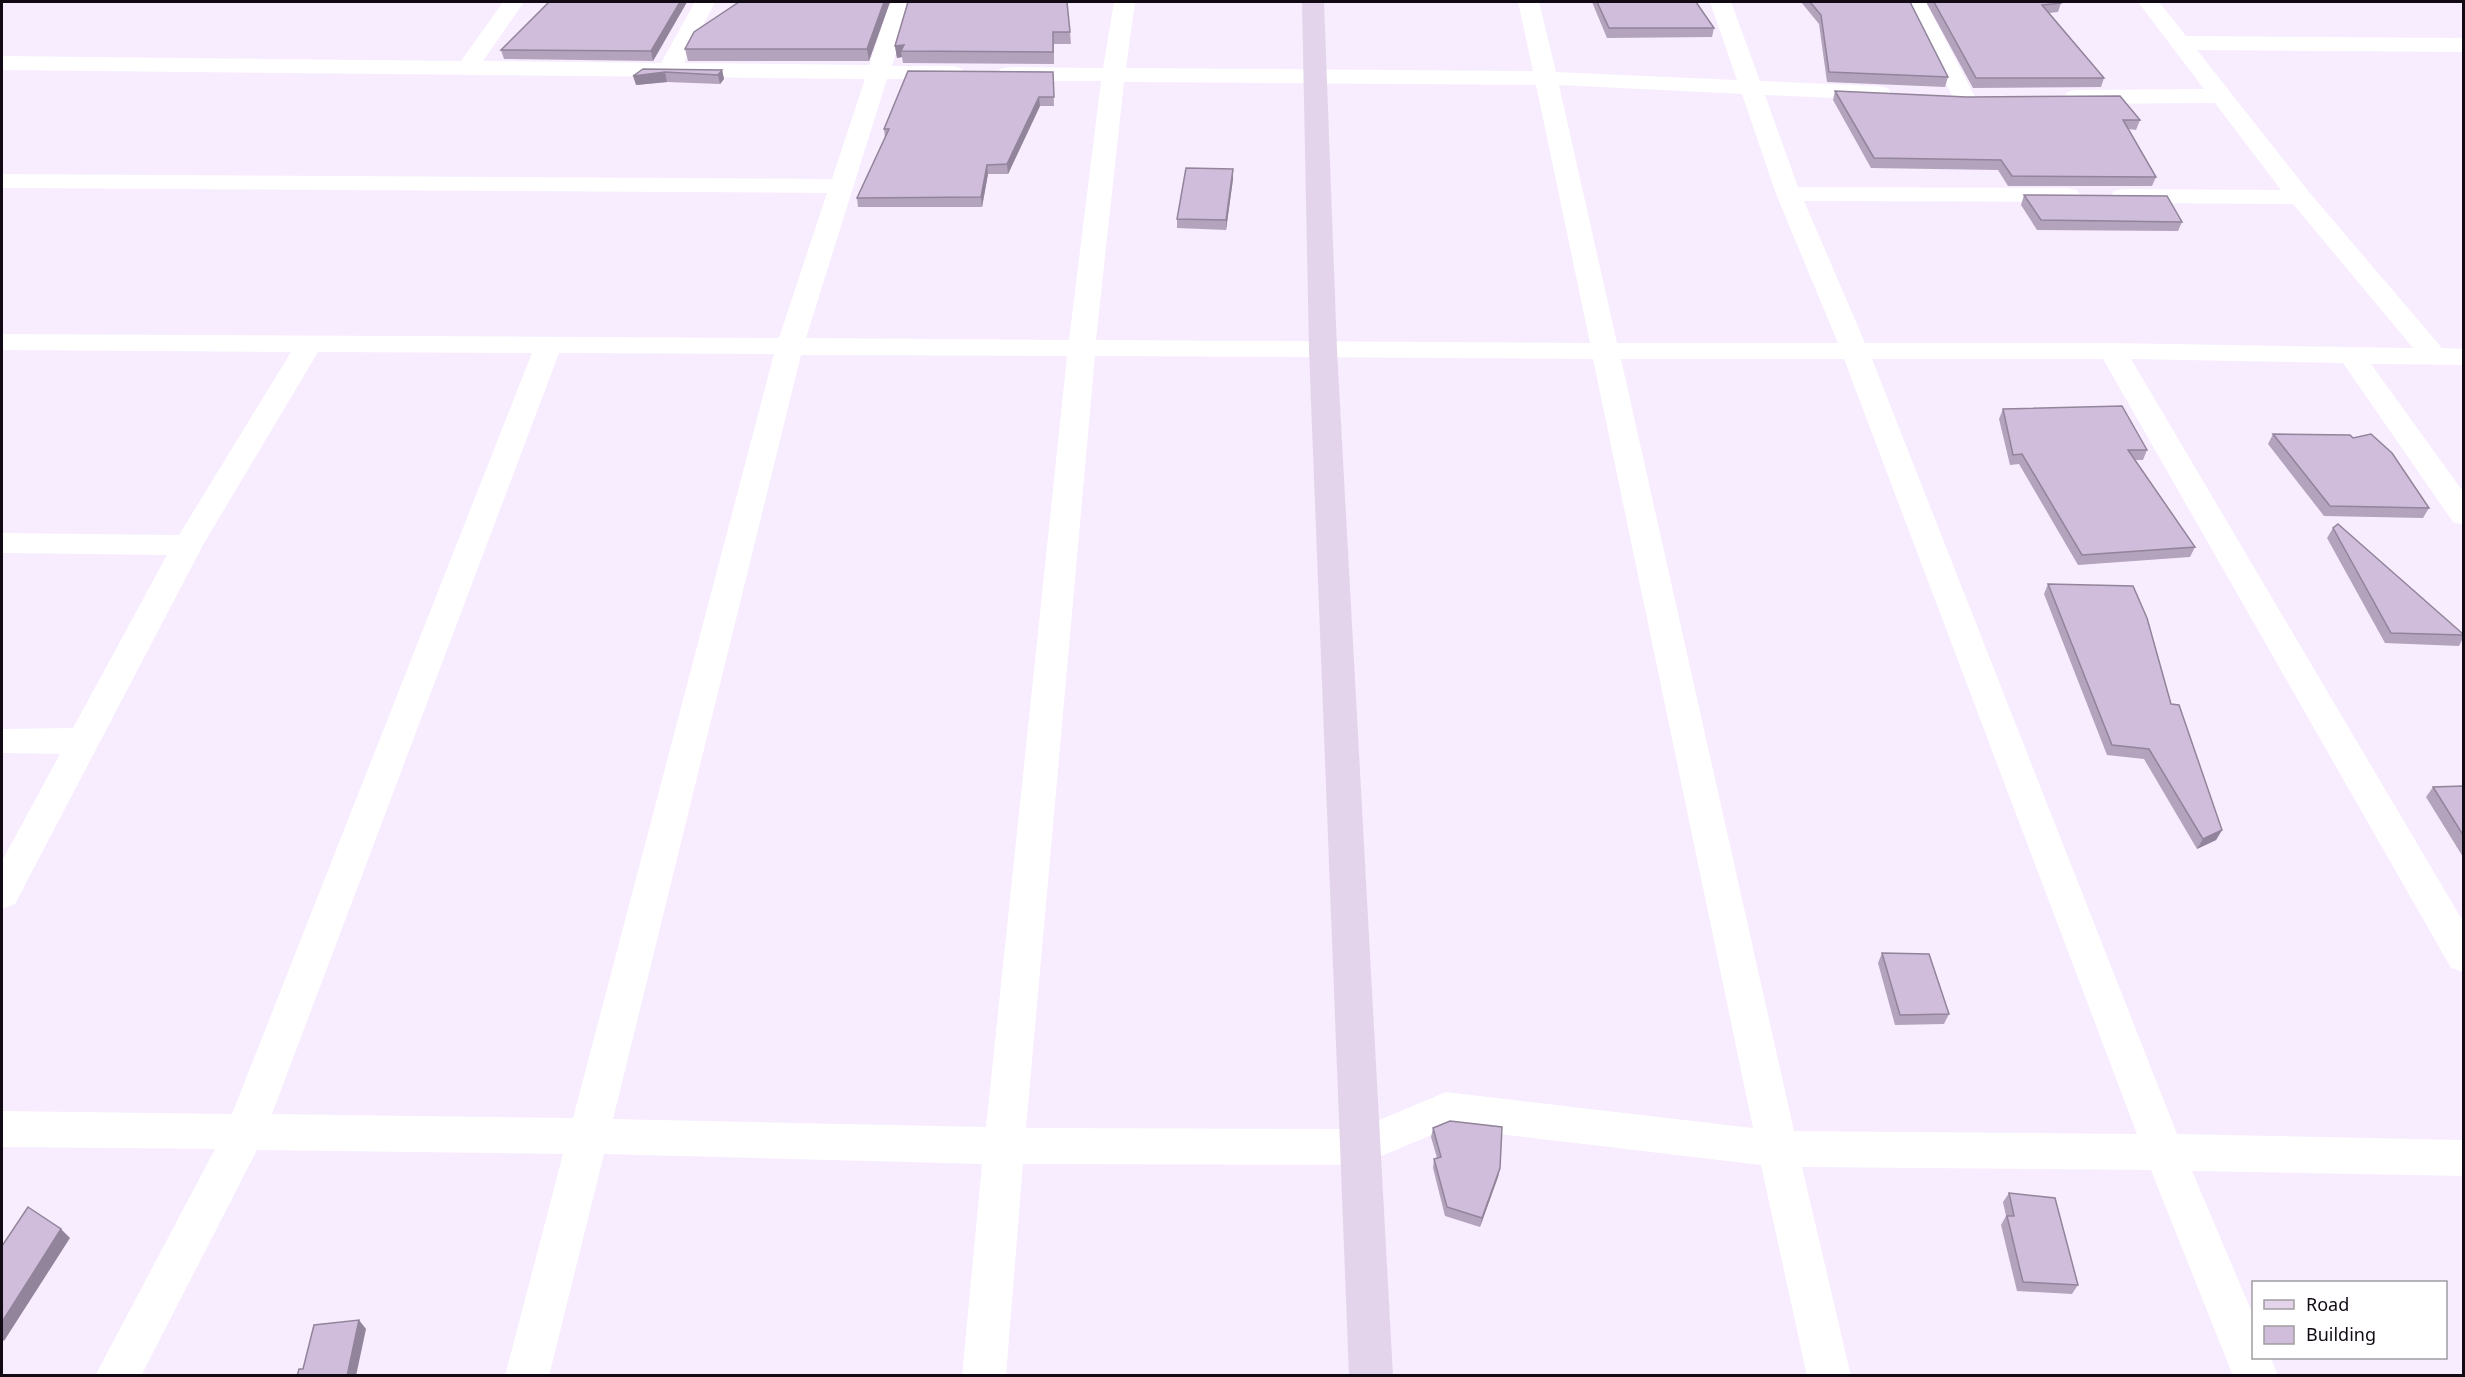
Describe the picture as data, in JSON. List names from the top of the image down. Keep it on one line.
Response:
{"legend":["Road","Building"]}
